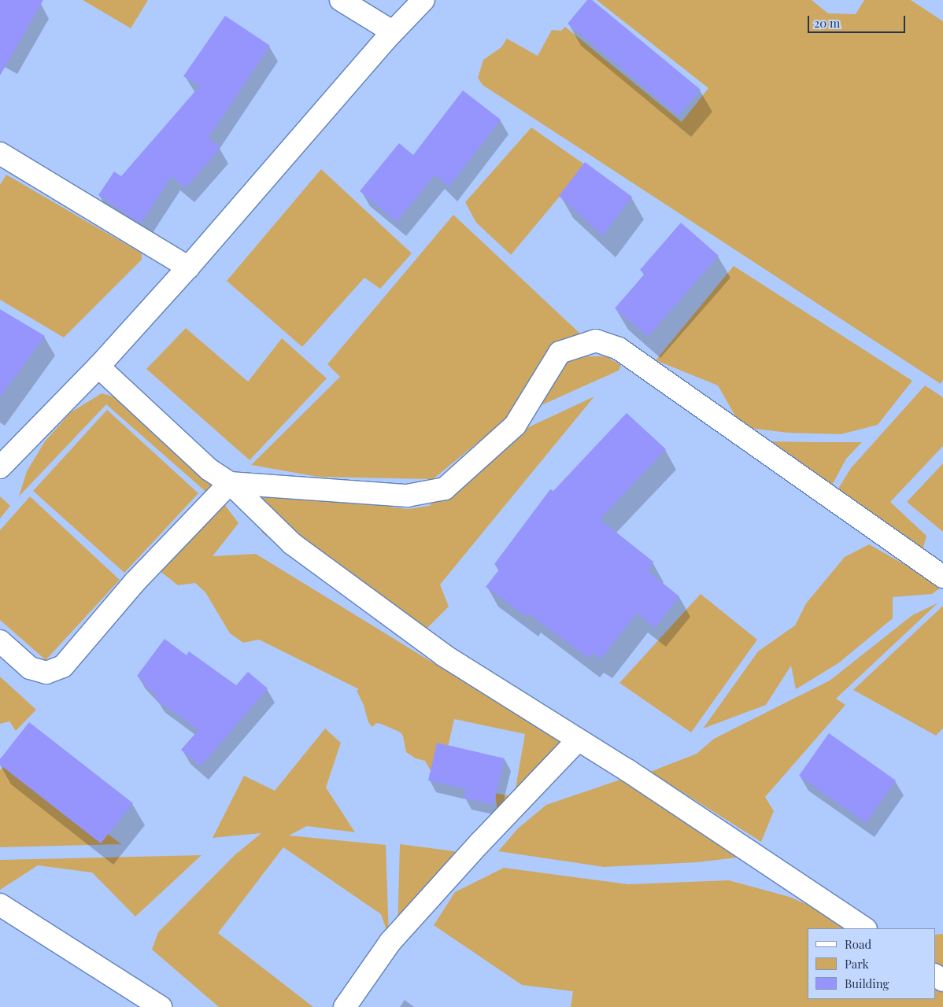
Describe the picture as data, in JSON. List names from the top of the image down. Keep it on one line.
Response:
{"legend":["Road","Park","Building"],"scale_bar":"20 m"}
